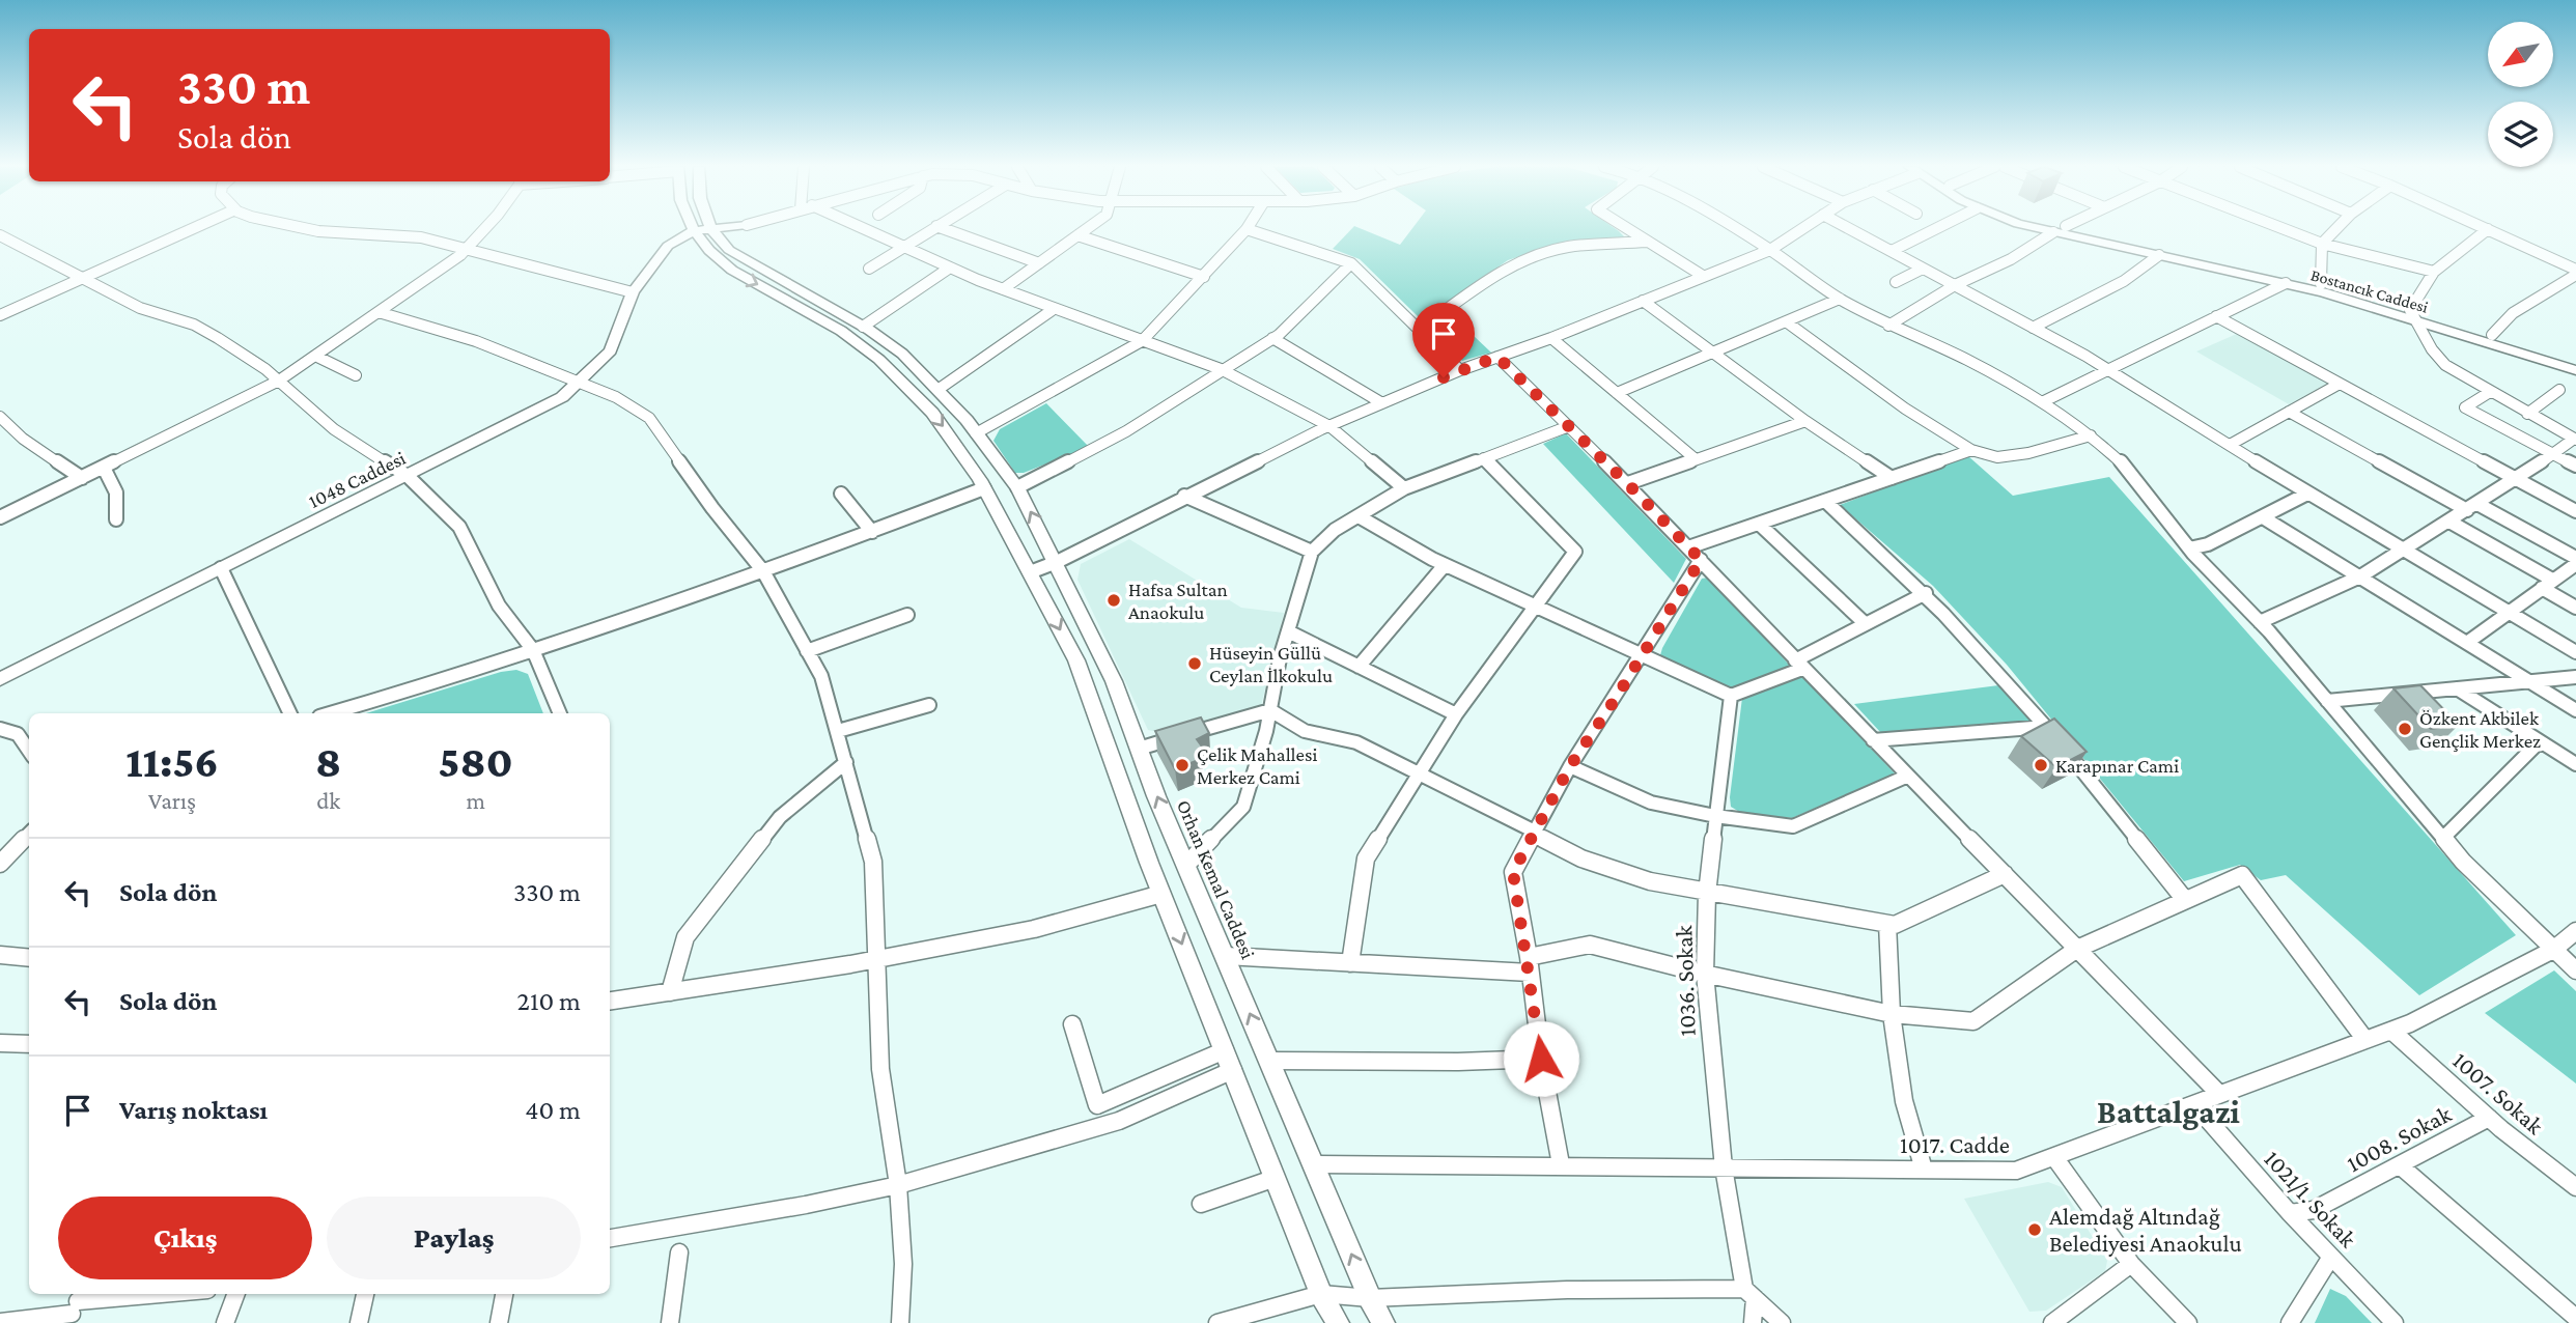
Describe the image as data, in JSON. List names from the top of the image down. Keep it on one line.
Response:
{"streets":{"main road":["Bostancık Caddesi","1048 Caddesi","Orhan Kemal Caddesi"],"street":["1036. Sokak","1007. Sokak","1008. Sokak","1017. Cadde","1021/1. Sokak"]},"crossings":[["1048 Caddesi","Orhan Kemal Caddesi"],["Orhan Kemal Caddesi","1017. Cadde"],["1036. Sokak","1017. Cadde"],["1007. Sokak","1008. Sokak"],["1007. Sokak","1017. Cadde"],["1008. Sokak","1021/1. Sokak"],["1017. Cadde","1021/1. Sokak"]],"districts":["Battalgazi"],"places":["Hafsa Sultan Anaokulu","Hüseyin Güllü Ceylan İlkokulu","Özkent Akbilek Gençlik Merkez","Çelik Mahallesi Merkez Cami","Karapınar Cami","Alemdağ Altındağ Belediyesi Anaokulu"],"north":"bottom left","page":{"turn":["330 m","Sola dön"],"eta":["11:56","Varış","8","dk","580","m"],"list":[{"name":"Sola dön","value":"330 m"},{"name":"Sola dön","value":"210 m"},{"name":"Varış noktası","value":"40 m"}],"buttons":["Çıkış","Paylaş"]}}
